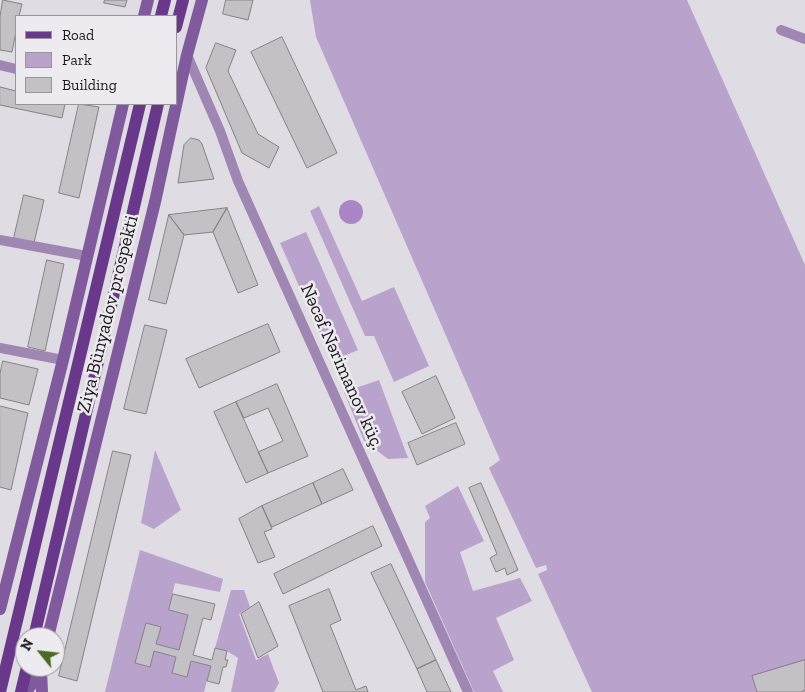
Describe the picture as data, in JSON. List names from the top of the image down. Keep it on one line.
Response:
{"streets":{"main road":["Ziya Bünyadov prospekti"],"street":["Nəcəf Nərimanov küç."]},"crossings":[["Ziya Bünyadov prospekti","Nəcəf Nərimanov küç."]],"legend":["Road","Park","Building"],"north":"top left"}
